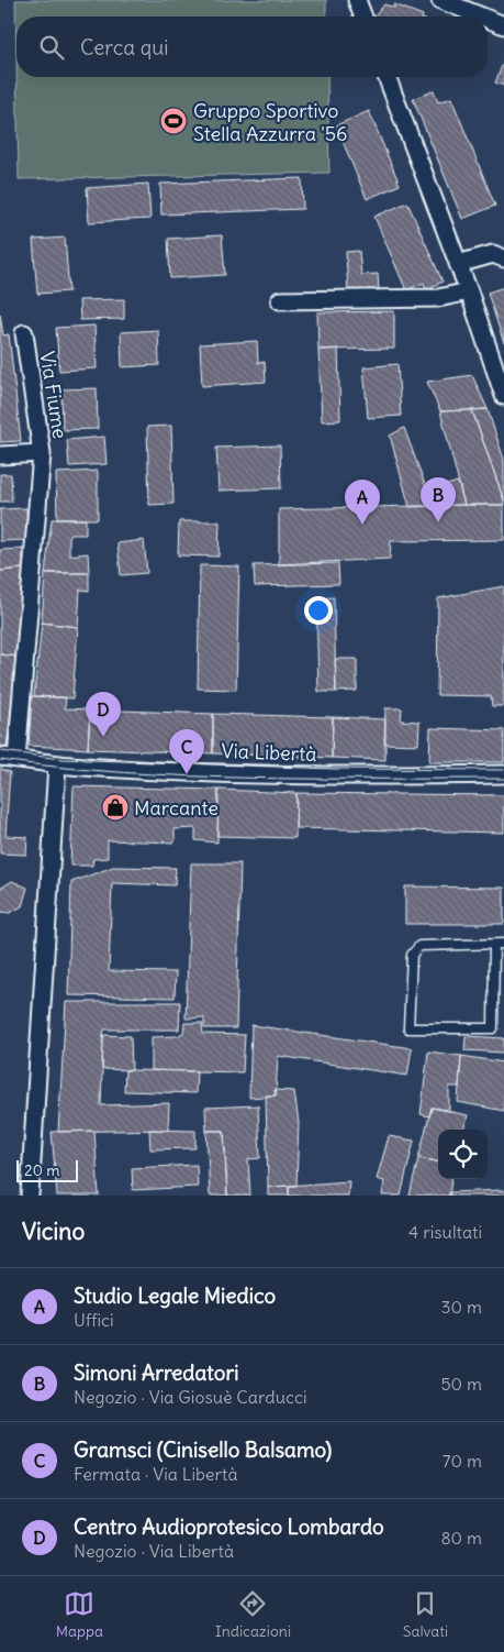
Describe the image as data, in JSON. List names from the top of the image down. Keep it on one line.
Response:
{"streets":{"street":["Via Fiume","Via Libertà"]},"crossings":[["Via Fiume","Via Libertà"]],"places":{"sports":["Gruppo Sportivo Stella Azzurra '56"],"shop":["Marcante"]},"scale_bar":"20 m","page":{"search":"Cerca qui","pins":["B","A","D","C"],"scale":"20 m","heading":["Vicino","4 risultati"],"list":[{"mark":"A","name":"Studio Legale Miedico","note":"Uffici","value":"30 m"},{"mark":"B","name":"Simoni Arredatori","note":"Negozio · Via Giosuè Carducci","value":"50 m"},{"mark":"C","name":"Gramsci (Cinisello Balsamo)","note":"Fermata · Via Libertà","value":"70 m"},{"mark":"D","name":"Centro Audioprotesico Lombardo","note":"Negozio · Via Libertà","value":"80 m"}],"nav":["Mappa","Indicazioni","Salvati"]}}
